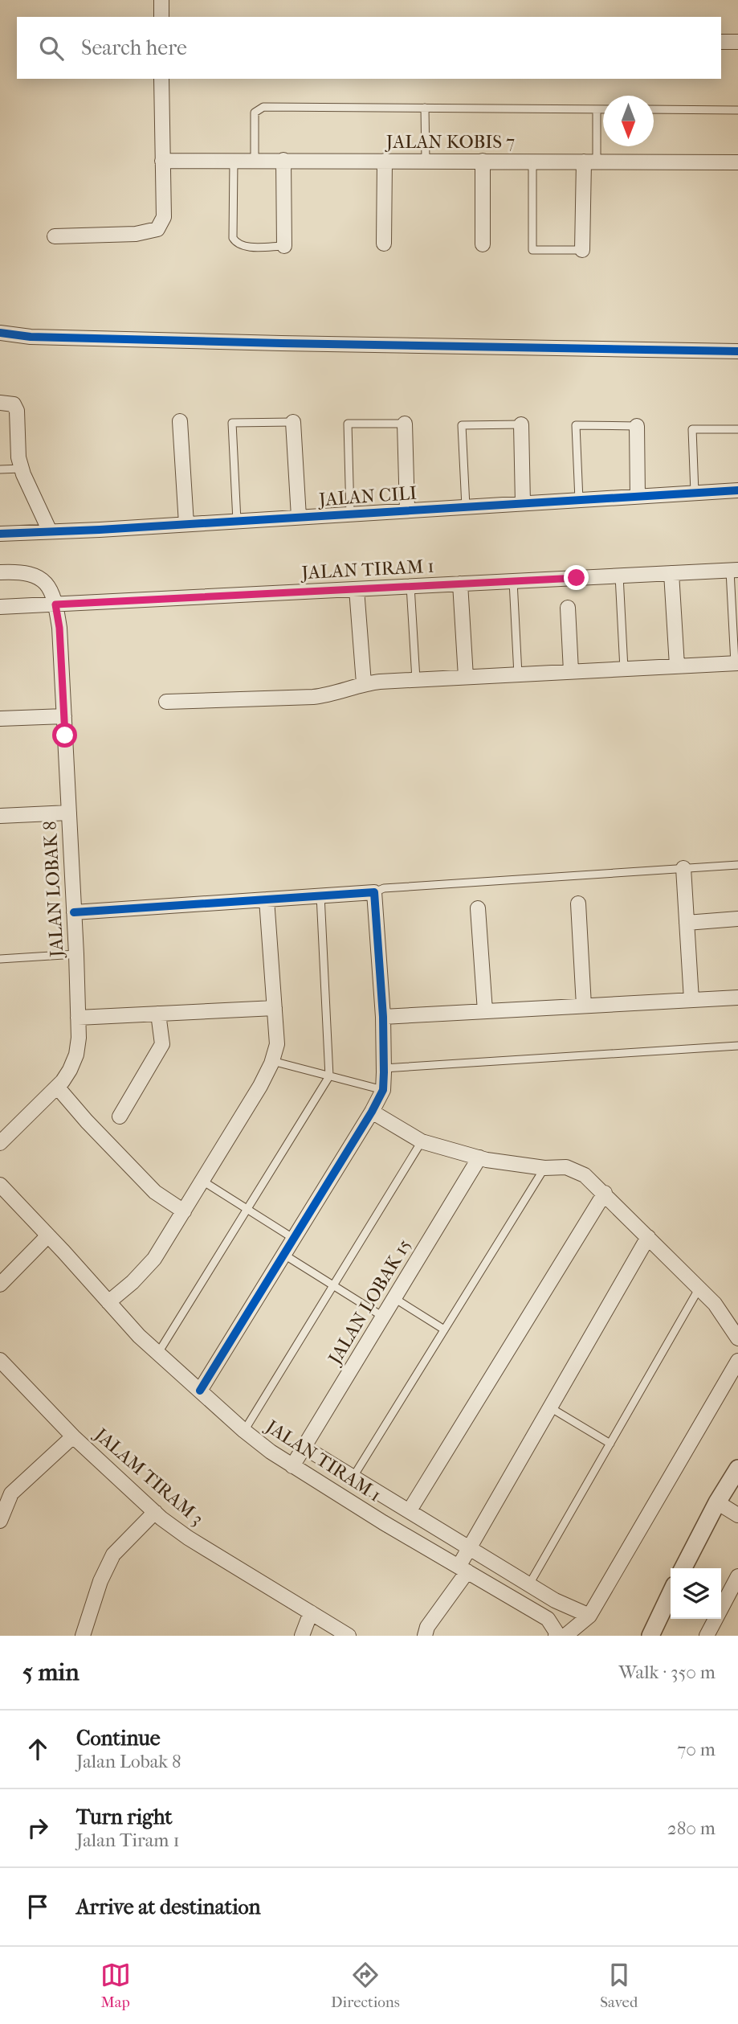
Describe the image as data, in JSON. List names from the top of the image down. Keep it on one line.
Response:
{"streets":{"street":["JALAN KOBIS 7","JALAN CILI","JALAN TIRAM 1","JALAN LOBAK 8","JALAN LOBAK 15","JALAM TIRAM 3"]},"crossings":[["JALAN TIRAM 1","JALAN LOBAK 8"],["JALAN TIRAM 1","JALAN LOBAK 15"]],"north":"bottom","page":{"search":"Search here","heading":["5 min","Walk · 350 m"],"list":[["Continue","Jalan Lobak 8","70 m"],["Turn right","Jalan Tiram 1","280 m"],"Arrive at destination"],"nav":["Map","Directions","Saved"]}}
